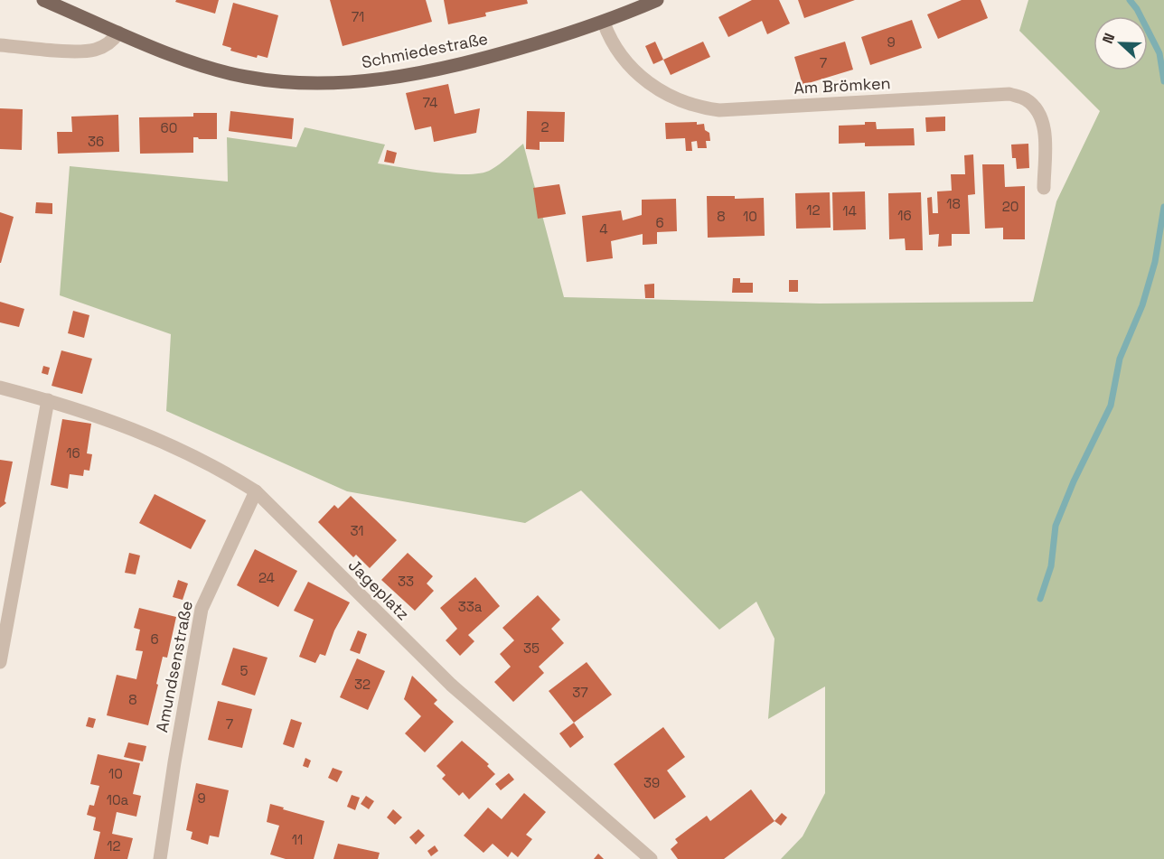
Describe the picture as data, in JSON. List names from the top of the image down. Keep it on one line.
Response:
{"streets":{"main road":["Schmiedestraße"],"street":["Am Brömken","Jageplatz","Amundsenstraße"]},"crossings":[["Schmiedestraße","Am Brömken"],["Jageplatz","Amundsenstraße"]],"house_numbers":["71","9","7","74","2","60","36","18","20","12","14","16","8","10","6","4","16","31","24","33","33a","6","35","5","32","37","8","7","10","39","9","10a","11","12"],"north":"left"}
